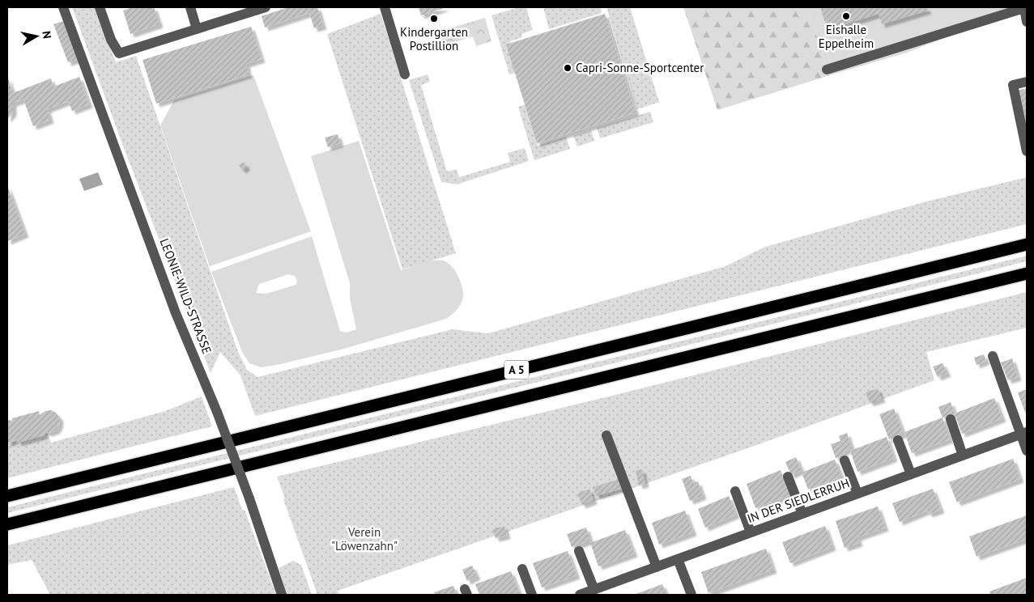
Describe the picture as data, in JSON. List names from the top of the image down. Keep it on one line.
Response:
{"streets":{"highway":["A 5"],"street":["LEONIE-WILD-STRASSE","IN DER SIEDLERRUH"]},"parks":["Verein \"Löwenzahn\""],"places":["Eishalle Eppelheim","Kindergarten Postillion","Capri-Sonne-Sportcenter"],"north":"right"}
